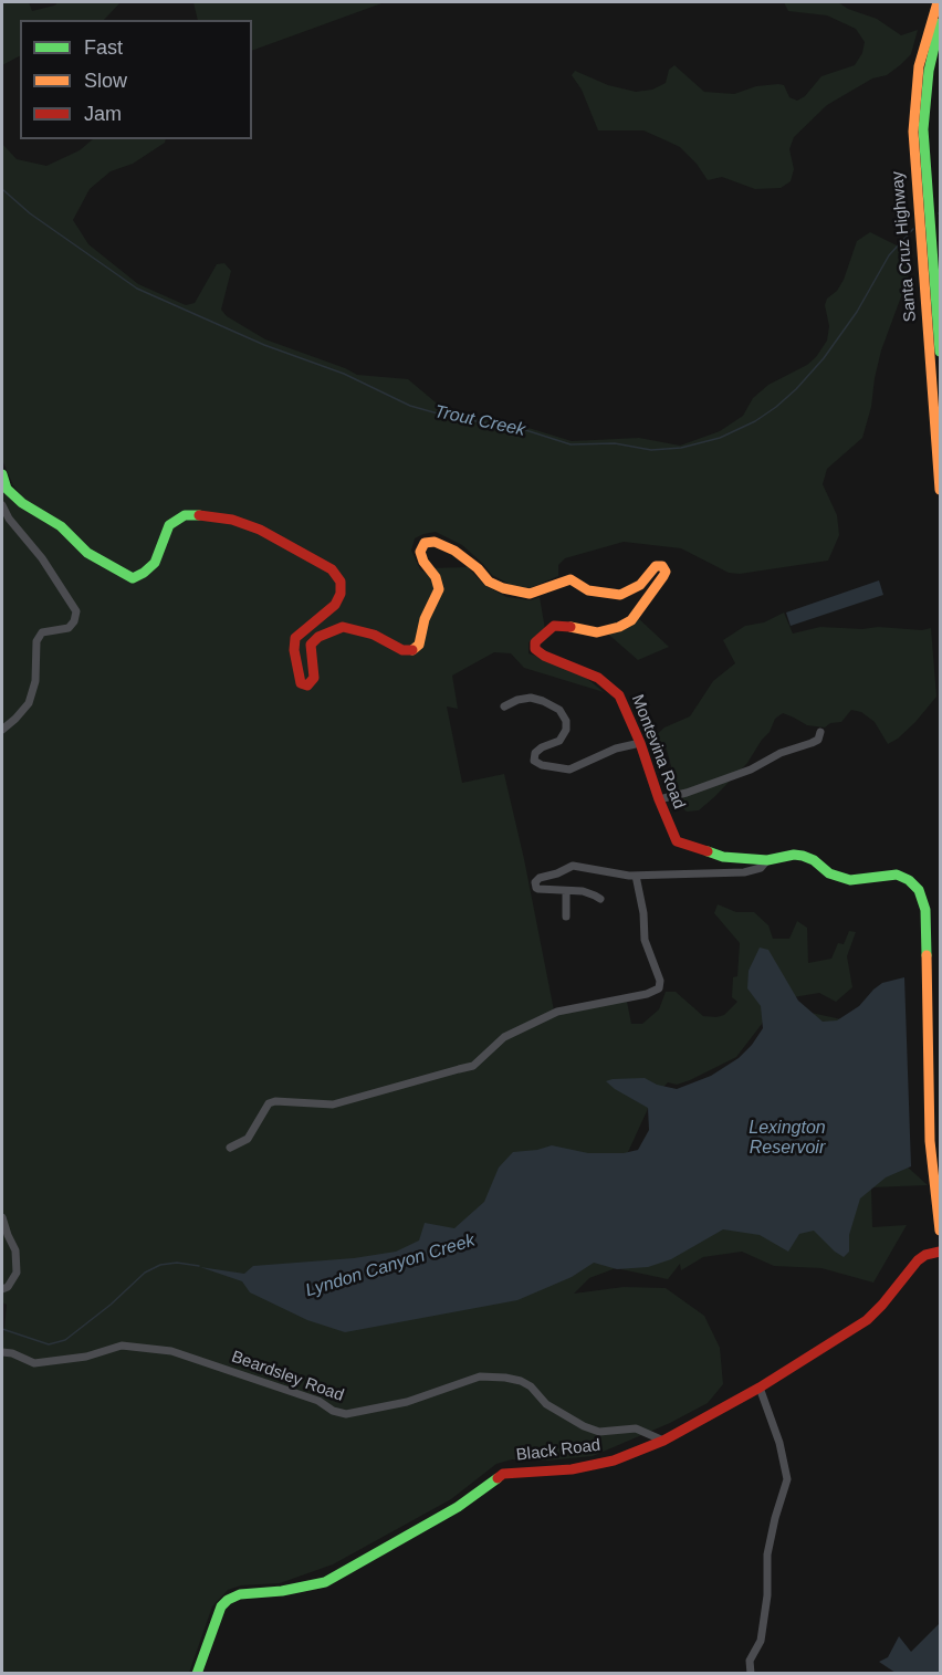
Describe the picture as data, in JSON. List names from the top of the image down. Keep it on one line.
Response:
{"streets":{"main road":["Santa Cruz Highway","Montevina Road","Black Road"],"street":["Beardsley Road"]},"crossings":[["Beardsley Road","Black Road"]],"water":["Trout Creek","Lexington Reservoir","Lyndon Canyon Creek"],"legend":["Fast","Slow","Jam"]}
